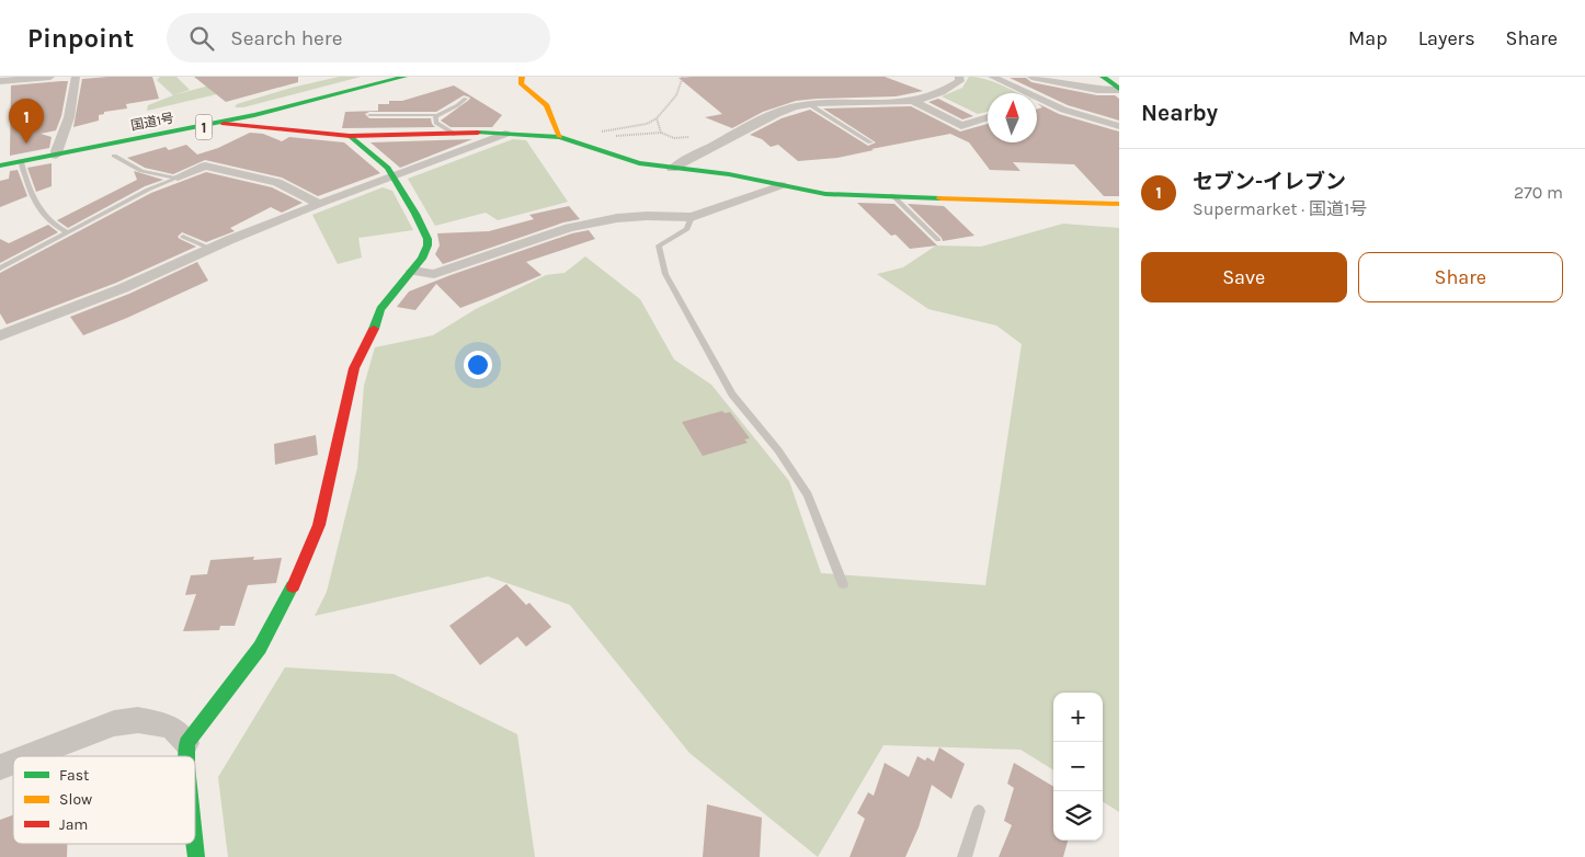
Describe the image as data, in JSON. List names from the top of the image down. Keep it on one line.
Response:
{"streets":{"main road":["国道1号","1"]},"legend":["Fast","Slow","Jam"],"north":"top","page":{"header":"Pinpoint","search":"Search here","nav":["Map","Layers","Share"],"heading":"Nearby","pins":"1","list":[{"mark":"1","name":"セブン-イレブン","note":"Supermarket · 国道1号","value":"270 m"}],"buttons":["Save","Share"],"map_buttons":["+","−"]}}
